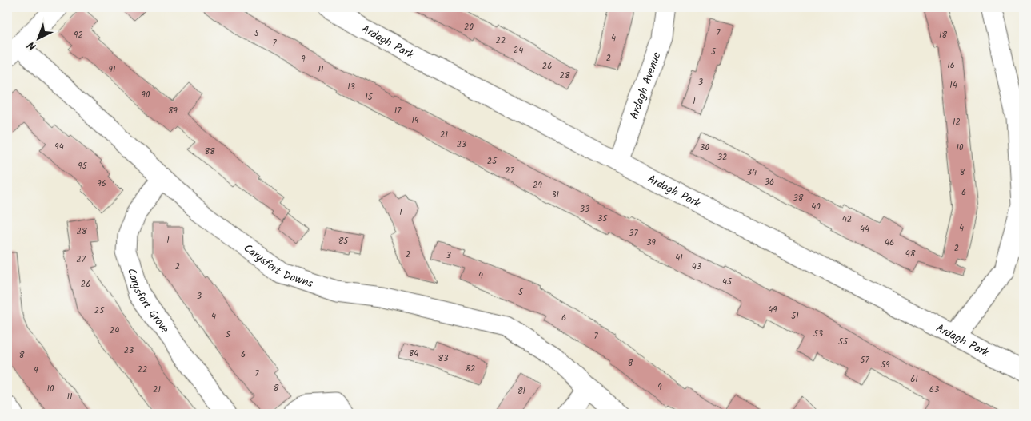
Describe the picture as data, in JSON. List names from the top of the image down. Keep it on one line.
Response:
{"streets":{"street":["Ardagh Park","Ardagh Avenue","Carysfort Downs","Carysfort Grove"]},"crossings":[["Ardagh Park","Ardagh Avenue"],["Carysfort Downs","Carysfort Grove"]],"house_numbers":["20","7","5","92","18","4","22","7","24","5","2","9","16","26","91","11","28","3","14","13","90","15","1","89","17","19","12","21","23","94","30","10","88","32","25","95","27","34","8","36","96","29","6","31","38","40","33","1","35","42","4","44","28","37","1","85","39","46","2","48","2","3","41","27","2","43","4","45","26","5","3","49","25","4","51","6","24","53","5","7","55","23","84","6","8","83","57","8","59","82","22","9","7","61","9","8","10","21","63","81","11"],"north":"bottom left"}
